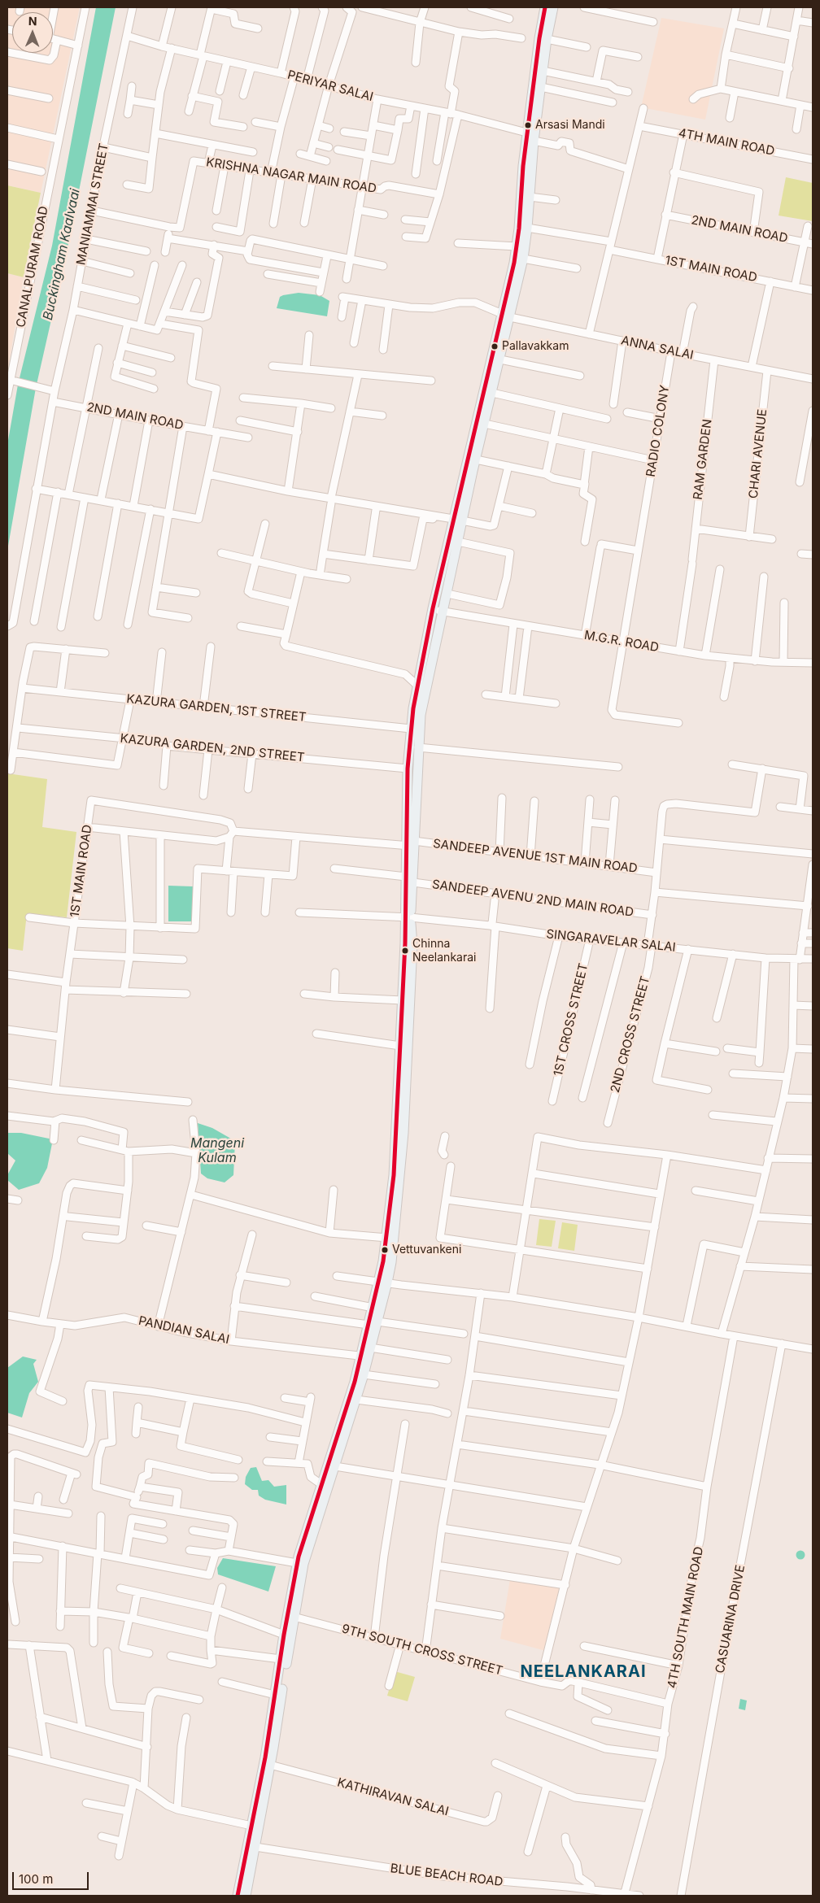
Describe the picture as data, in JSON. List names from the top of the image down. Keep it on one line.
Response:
{"streets":{"street":["PERIYAR SALAI","4TH MAIN ROAD","KRISHNA NAGAR MAIN ROAD","MANIAMMAI STREET","2ND MAIN ROAD","CANALPURAM ROAD","1ST MAIN ROAD","ANNA SALAI","RADIO COLONY","CHARI AVENUE","RAM GARDEN","M.G.R. ROAD","KAZURA GARDEN, 1ST STREET","KAZURA GARDEN, 2ND STREET","SANDEEP AVENUE 1ST MAIN ROAD","SANDEEP AVENU 2ND MAIN ROAD","SINGARAVELAR SALAI","1ST CROSS STREET","2ND CROSS STREET","PANDIAN SALAI","4TH SOUTH MAIN ROAD","CASUARINA DRIVE","9TH SOUTH CROSS STREET","KATHIRAVAN SALAI","BLUE BEACH ROAD"]},"crossings":[["PERIYAR SALAI","MANIAMMAI STREET"],["MANIAMMAI STREET","2ND MAIN ROAD"],["1ST MAIN ROAD","SANDEEP AVENUE 1ST MAIN ROAD"],["ANNA SALAI","RADIO COLONY"],["ANNA SALAI","CHARI AVENUE"],["ANNA SALAI","RAM GARDEN"],["RADIO COLONY","M.G.R. ROAD"],["RAM GARDEN","M.G.R. ROAD"],["SANDEEP AVENUE 1ST MAIN ROAD","2ND CROSS STREET"],["SANDEEP AVENU 2ND MAIN ROAD","2ND CROSS STREET"],["SINGARAVELAR SALAI","1ST CROSS STREET"],["SINGARAVELAR SALAI","2ND CROSS STREET"],["4TH SOUTH MAIN ROAD","9TH SOUTH CROSS STREET"],["4TH SOUTH MAIN ROAD","BLUE BEACH ROAD"]],"districts":["NEELANKARAI"],"water":["Buckingham Kaalvaai","Mangeni Kulam"],"places":["Arsasi Mandi","Pallavakkam","Chinna Neelankarai","Vettuvankeni"],"scale_bar":"100 m","north":"top"}
